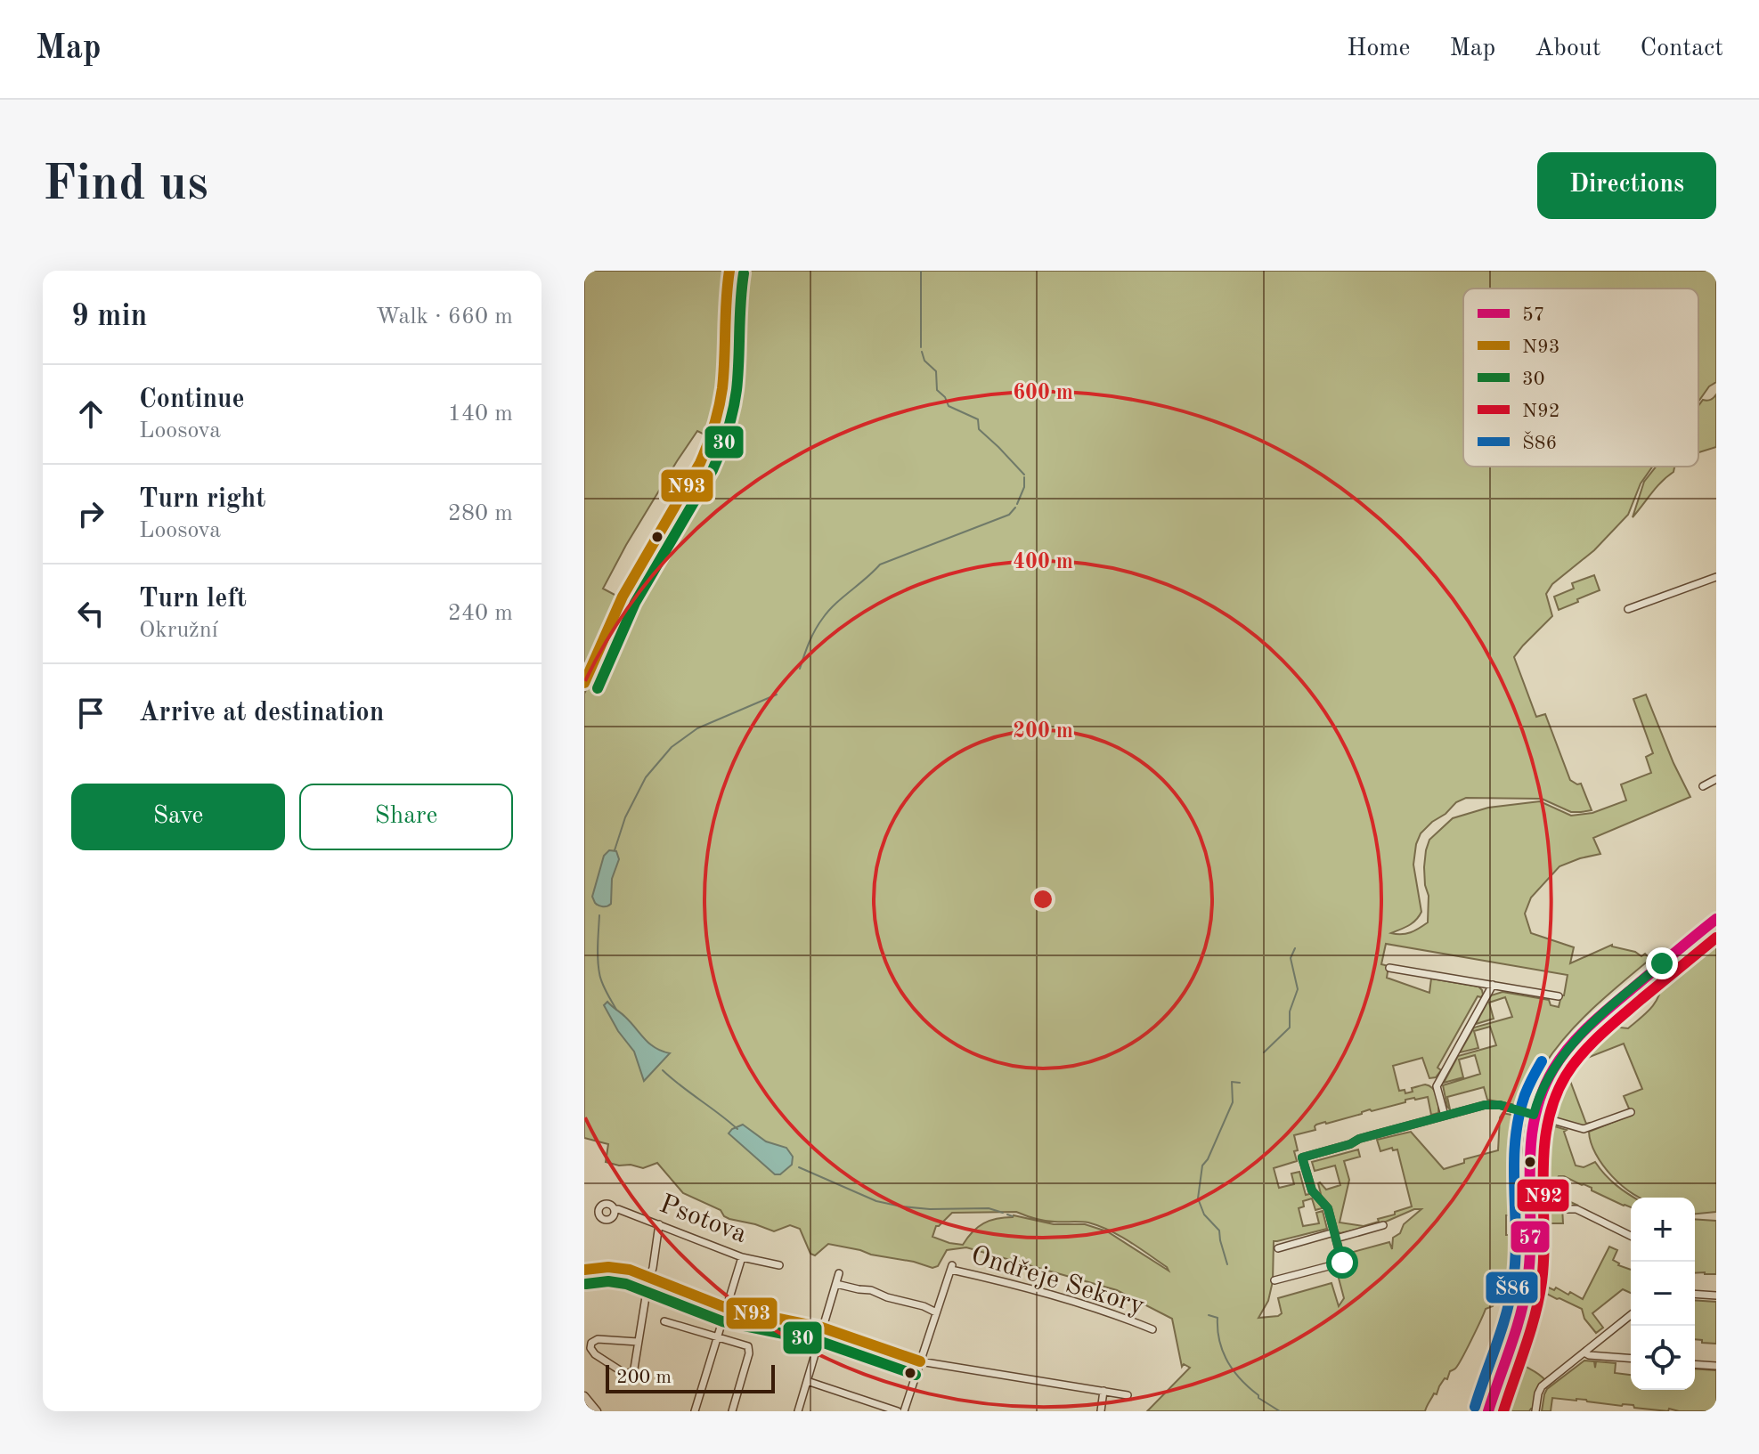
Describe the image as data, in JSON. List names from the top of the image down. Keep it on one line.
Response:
{"streets":{"street":["Psotova","Ondřeje Sekory"]},"lines":["transit line N93","transit line 30","transit line 57","transit line N92","transit line Š86"],"legend":["57","N93","30","N92","Š86"],"scale_bar":"200 m","page":{"header":"Map","nav":["Home","Map","About","Contact"],"buttons":["Directions",["Save","Share"]],"title":"Find us","heading":["9 min","Walk · 660 m"],"list":[["Continue","Loosova","140 m"],["Turn right","Loosova","280 m"],["Turn left","Okružní","240 m"],"Arrive at destination"],"map_buttons":["+","−"],"scale":"200 m"},"rings":["600 m","400 m","200 m"]}
